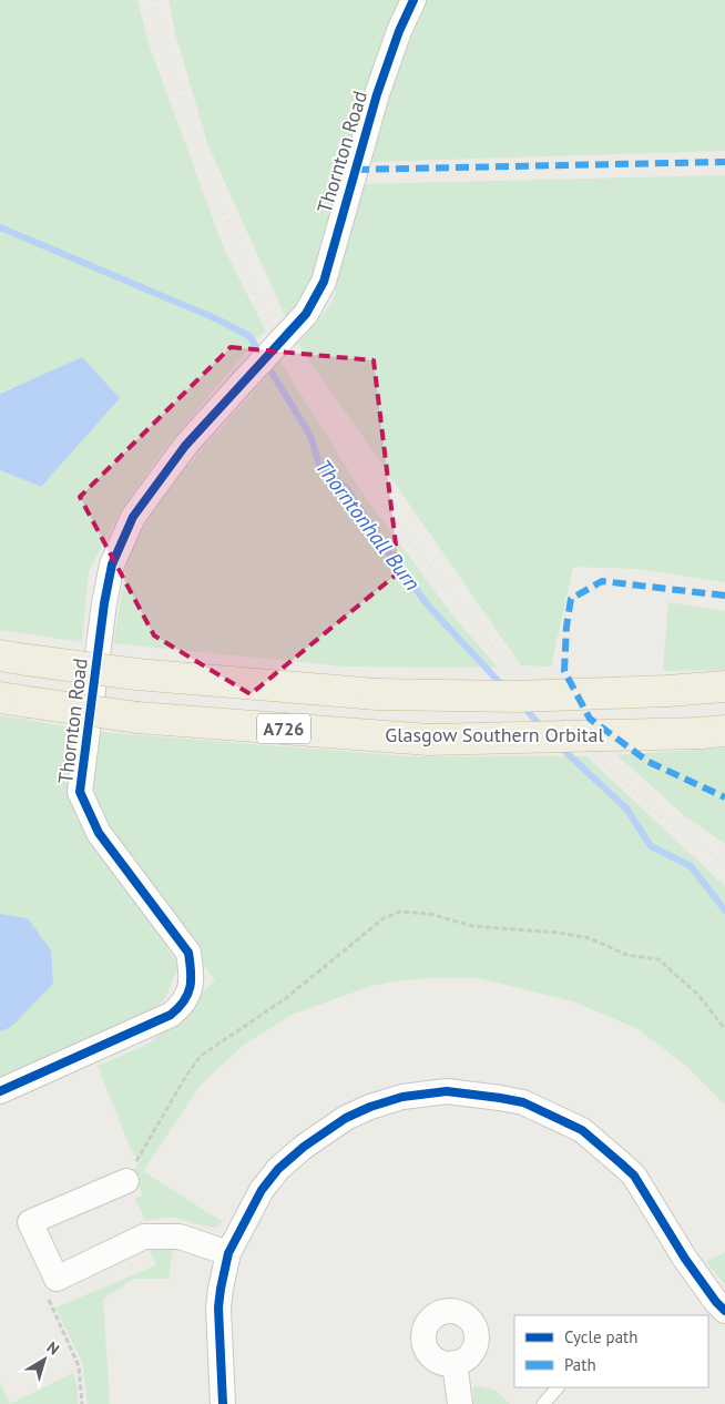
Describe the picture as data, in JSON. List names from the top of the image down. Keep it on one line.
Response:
{"streets":{"highway":["A726","Glasgow Southern Orbital"],"street":["Thornton Road"]},"water":["Thorntonhall Burn"],"legend":["Cycle path","Path"],"north":"top right"}
